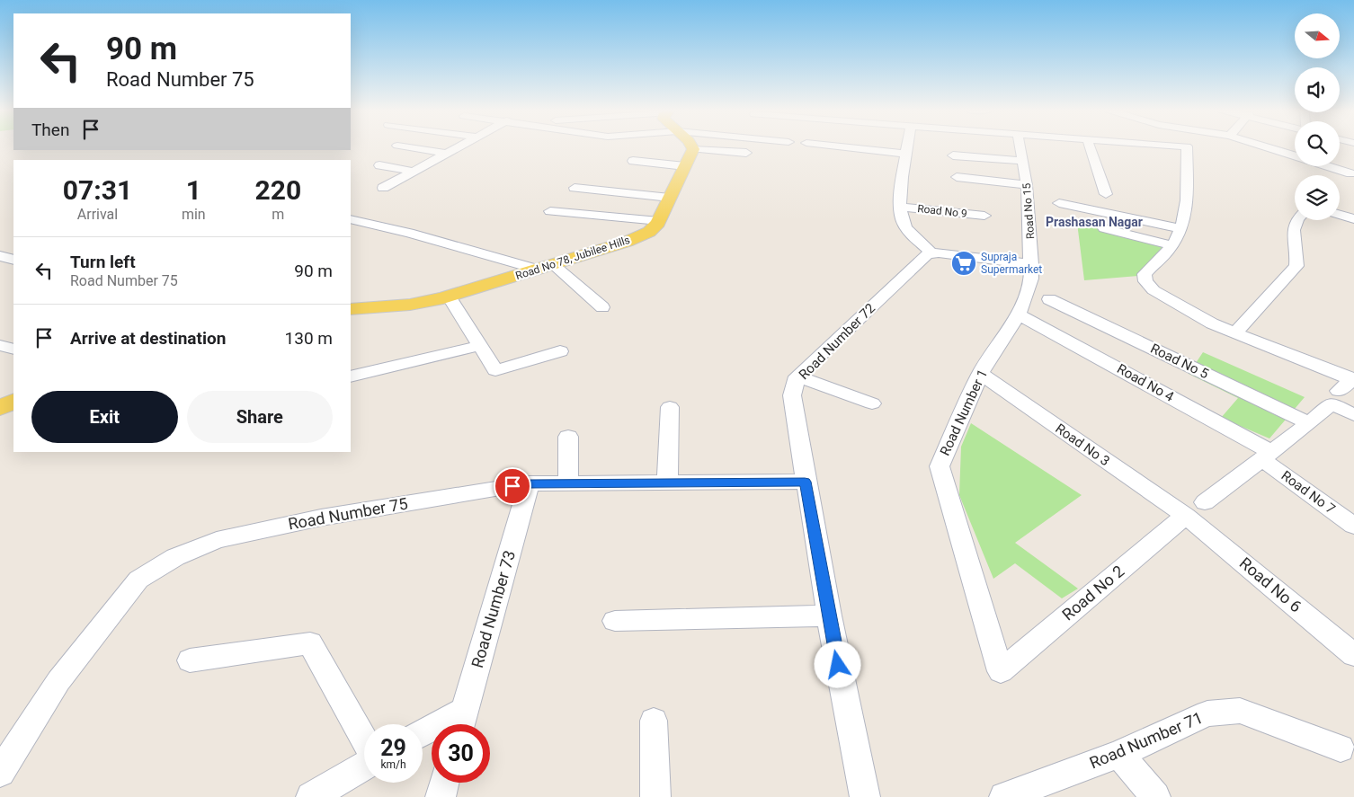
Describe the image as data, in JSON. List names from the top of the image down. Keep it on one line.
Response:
{"streets":{"main road":["Road No 78, Jubilee Hills"],"street":["Road No 9","Road No 15","Road Number 72","Road No 5","Road No 4","Road Number 1","Road No 3","Road No 7","Road Number 75","Road No 6","Road No 2","Road Number 73","Road Number 71"]},"crossings":[["Road No 15","Road Number 1"],["Road Number 72","Road Number 75"],["Road No 5","Road No 2"],["Road No 4","Road Number 1"],["Road No 4","Road No 7"],["Road No 4","Road No 2"],["Road Number 1","Road No 3"],["Road Number 1","Road No 2"],["Road No 3","Road No 6"],["Road No 3","Road No 2"],["Road No 7","Road No 2"],["Road Number 75","Road Number 73"],["Road No 6","Road No 2"]],"districts":["Prashasan Nagar"],"places":{"supermarket":["Supraja Supermarket"]},"north":"right","page":{"turn":["90 m","Road Number 75"],"then":"Then","eta":["07:31","Arrival","1","min","220","m"],"list":[{"name":"Turn left","note":"Road Number 75","value":"90 m"},{"name":"Arrive at destination","value":"130 m"}],"buttons":["Exit","Share"],"speed":"29 km/h","limit":"30"}}
